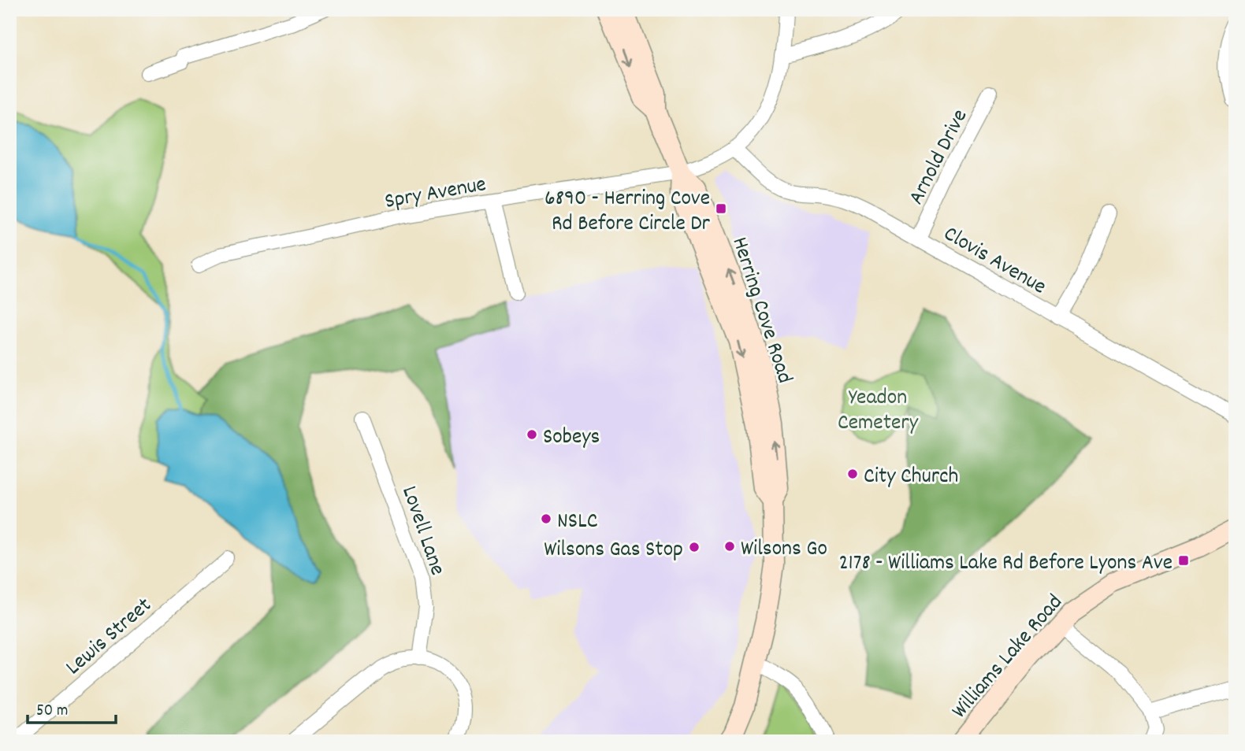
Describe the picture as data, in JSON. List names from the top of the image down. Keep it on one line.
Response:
{"streets":{"main road":["Herring Cove Road","Williams Lake Road"],"street":["Arnold Drive","Spry Avenue","Clovis Avenue","Lovell Lane","Lewis Street"]},"crossings":[["Arnold Drive","Clovis Avenue"],["Spry Avenue","Clovis Avenue"],["Spry Avenue","Herring Cove Road"]],"parks":["Yeadon Cemetery"],"places":{"transit":["6890 - Herring Cove Rd Before Circle Dr","2178 - Williams Lake Rd Before Lyons Ave"],"other":["Sobeys","City Church","NSLC","Wilsons Go","Wilsons Gas Stop"]},"scale_bar":"50 m"}
